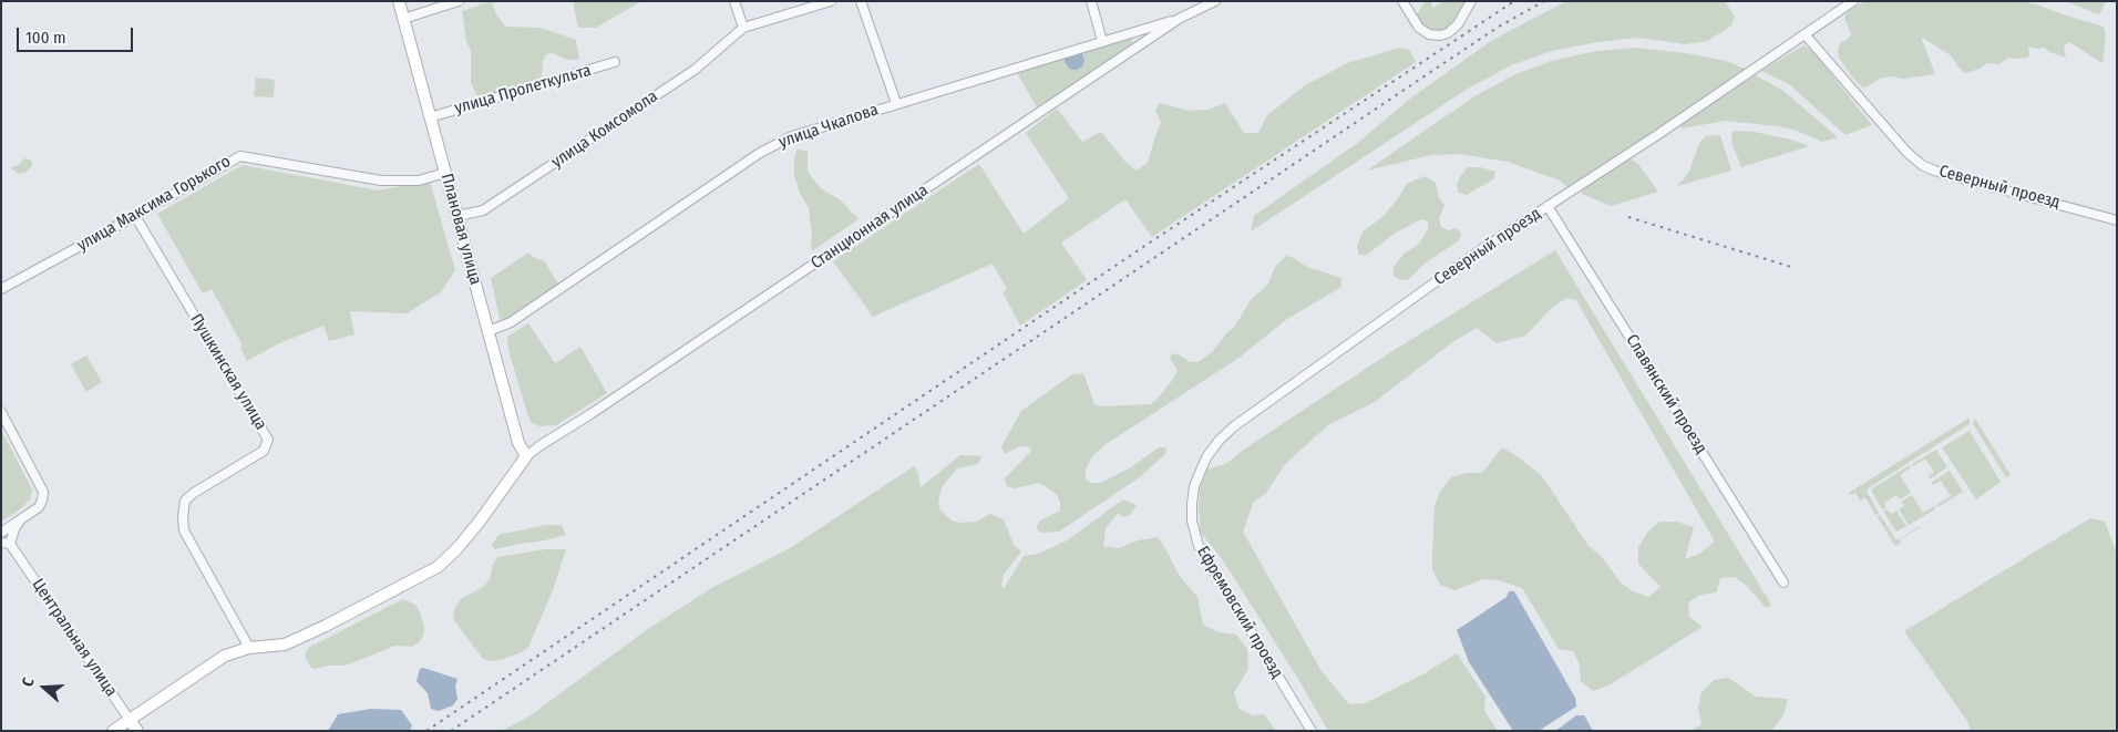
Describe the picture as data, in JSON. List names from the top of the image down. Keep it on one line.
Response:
{"streets":{"street":["улица Пролеткульта","улица Чкалова","улица Комсомола","Северный проезд","улица Максима Горького","Станционная улица","Плановая улица","Пушкинская улица","Славянский проезд","Ефремовский проезд","Центральная улица"]},"crossings":[["улица Пролеткульта","Плановая улица"],["улица Чкалова","Станционная улица"],["улица Чкалова","Плановая улица"],["улица Комсомола","Плановая улица"],["Северный проезд","Славянский проезд"],["Северный проезд","Ефремовский проезд"],["улица Максима Горького","Плановая улица"],["улица Максима Горького","Пушкинская улица"],["Станционная улица","Плановая улица"]],"scale_bar":"100 m","north":"left"}
